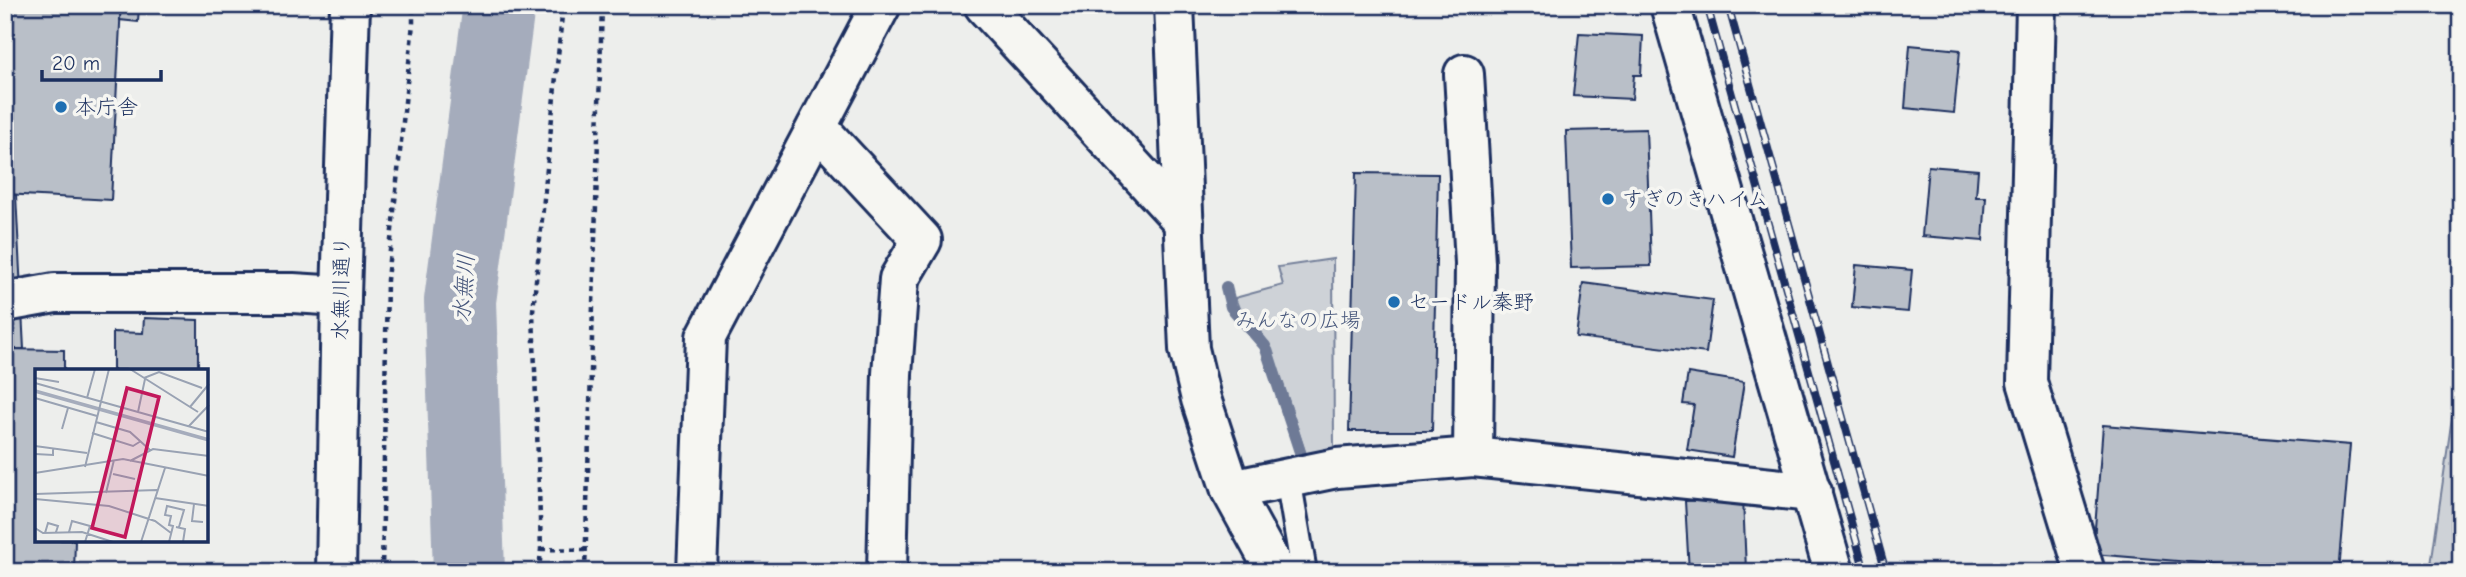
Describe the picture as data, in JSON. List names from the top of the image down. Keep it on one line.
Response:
{"streets":{"street":["水無川通り"]},"water":["水無川"],"parks":["みんなの広場"],"places":["本庁舎","すぎのきハイム","セードル秦野"],"scale_bar":"20 m"}
